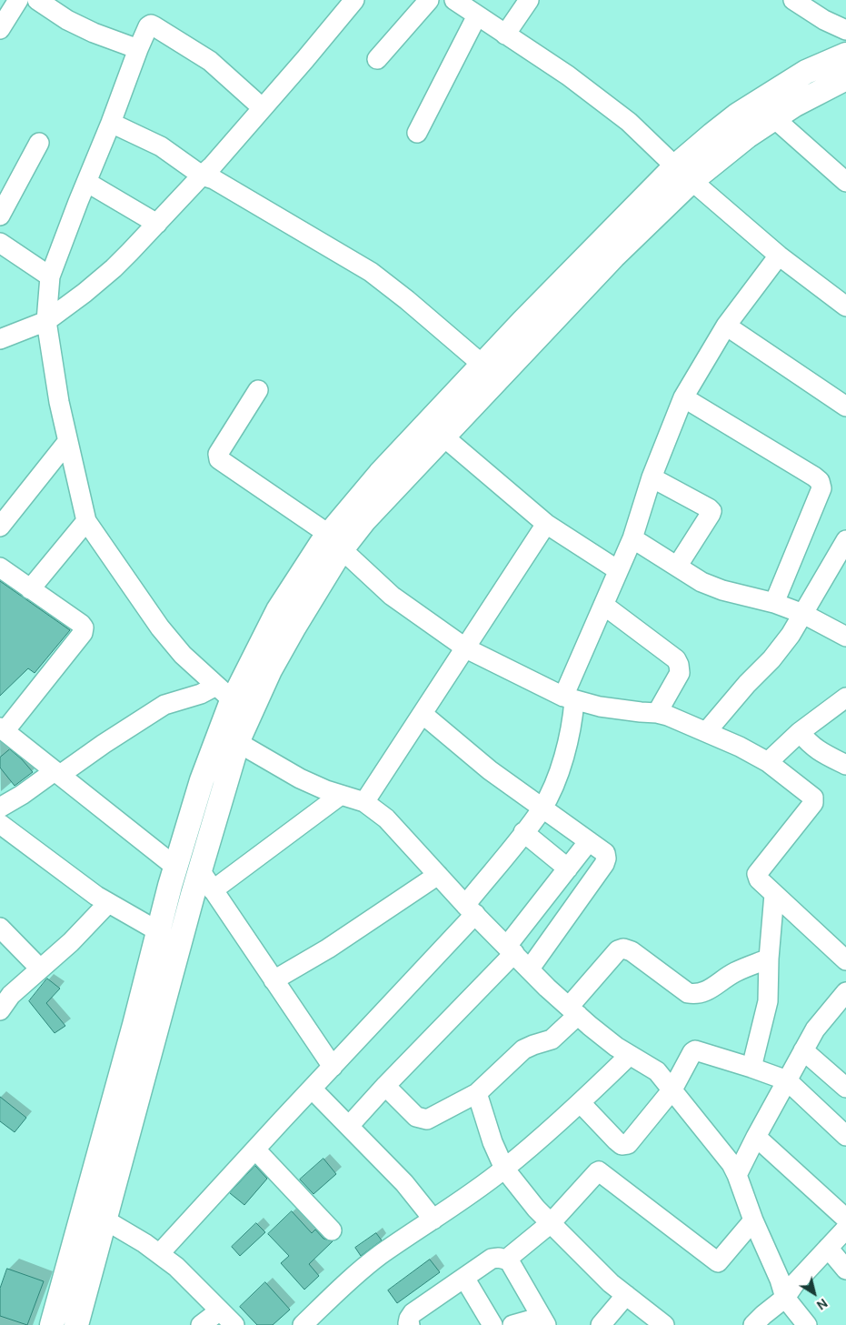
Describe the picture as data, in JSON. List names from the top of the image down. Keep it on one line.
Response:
{"north":"bottom right"}
